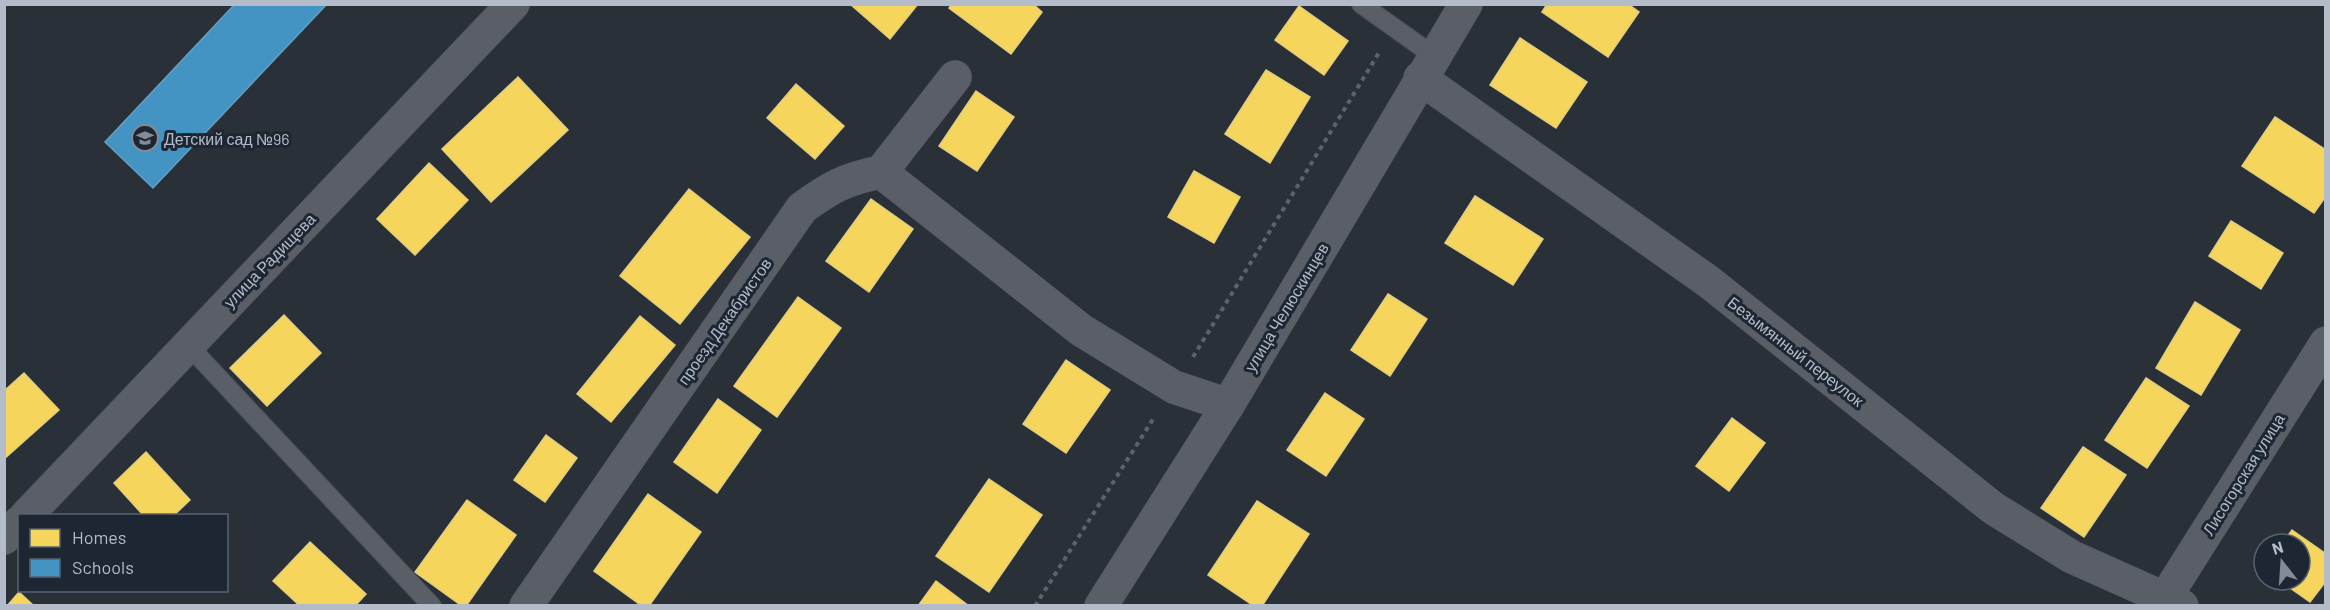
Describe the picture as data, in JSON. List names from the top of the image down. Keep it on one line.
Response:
{"streets":{"street":["улица Радищева","улица Челюскинцев","проезд Декабристов","Безымянный переулок","Лисогорская улица"]},"crossings":[["улица Челюскинцев","Безымянный переулок"],["Безымянный переулок","Лисогорская улица"]],"places":{"school or university":["Детский сад №96"]},"legend":["Homes","Schools"],"north":"top"}
